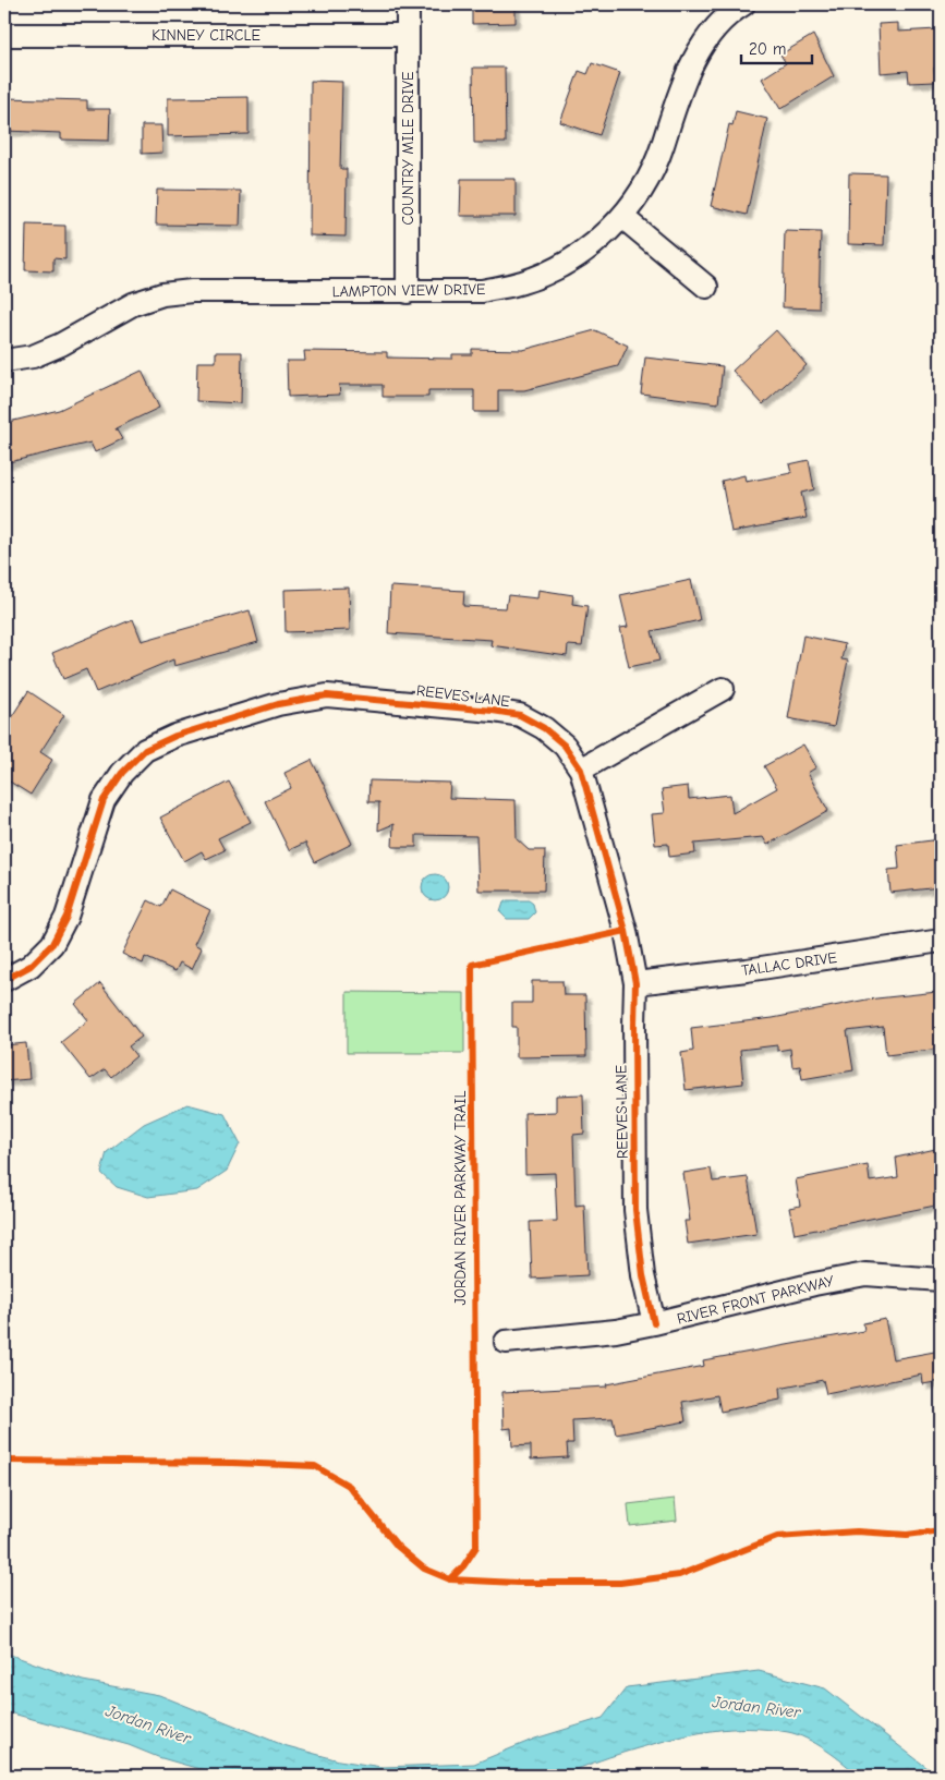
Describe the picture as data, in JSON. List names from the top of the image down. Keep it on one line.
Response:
{"streets":{"street":["KINNEY CIRCLE","COUNTRY MILE DRIVE","LAMPTON VIEW DRIVE","REEVES LANE","TALLAC DRIVE","RIVER FRONT PARKWAY"],"cycle path":["JORDAN RIVER PARKWAY TRAIL"]},"crossings":[["KINNEY CIRCLE","COUNTRY MILE DRIVE"],["COUNTRY MILE DRIVE","LAMPTON VIEW DRIVE"],["REEVES LANE","TALLAC DRIVE"],["REEVES LANE","RIVER FRONT PARKWAY"]],"water":["Jordan River"],"scale_bar":"20 m"}
